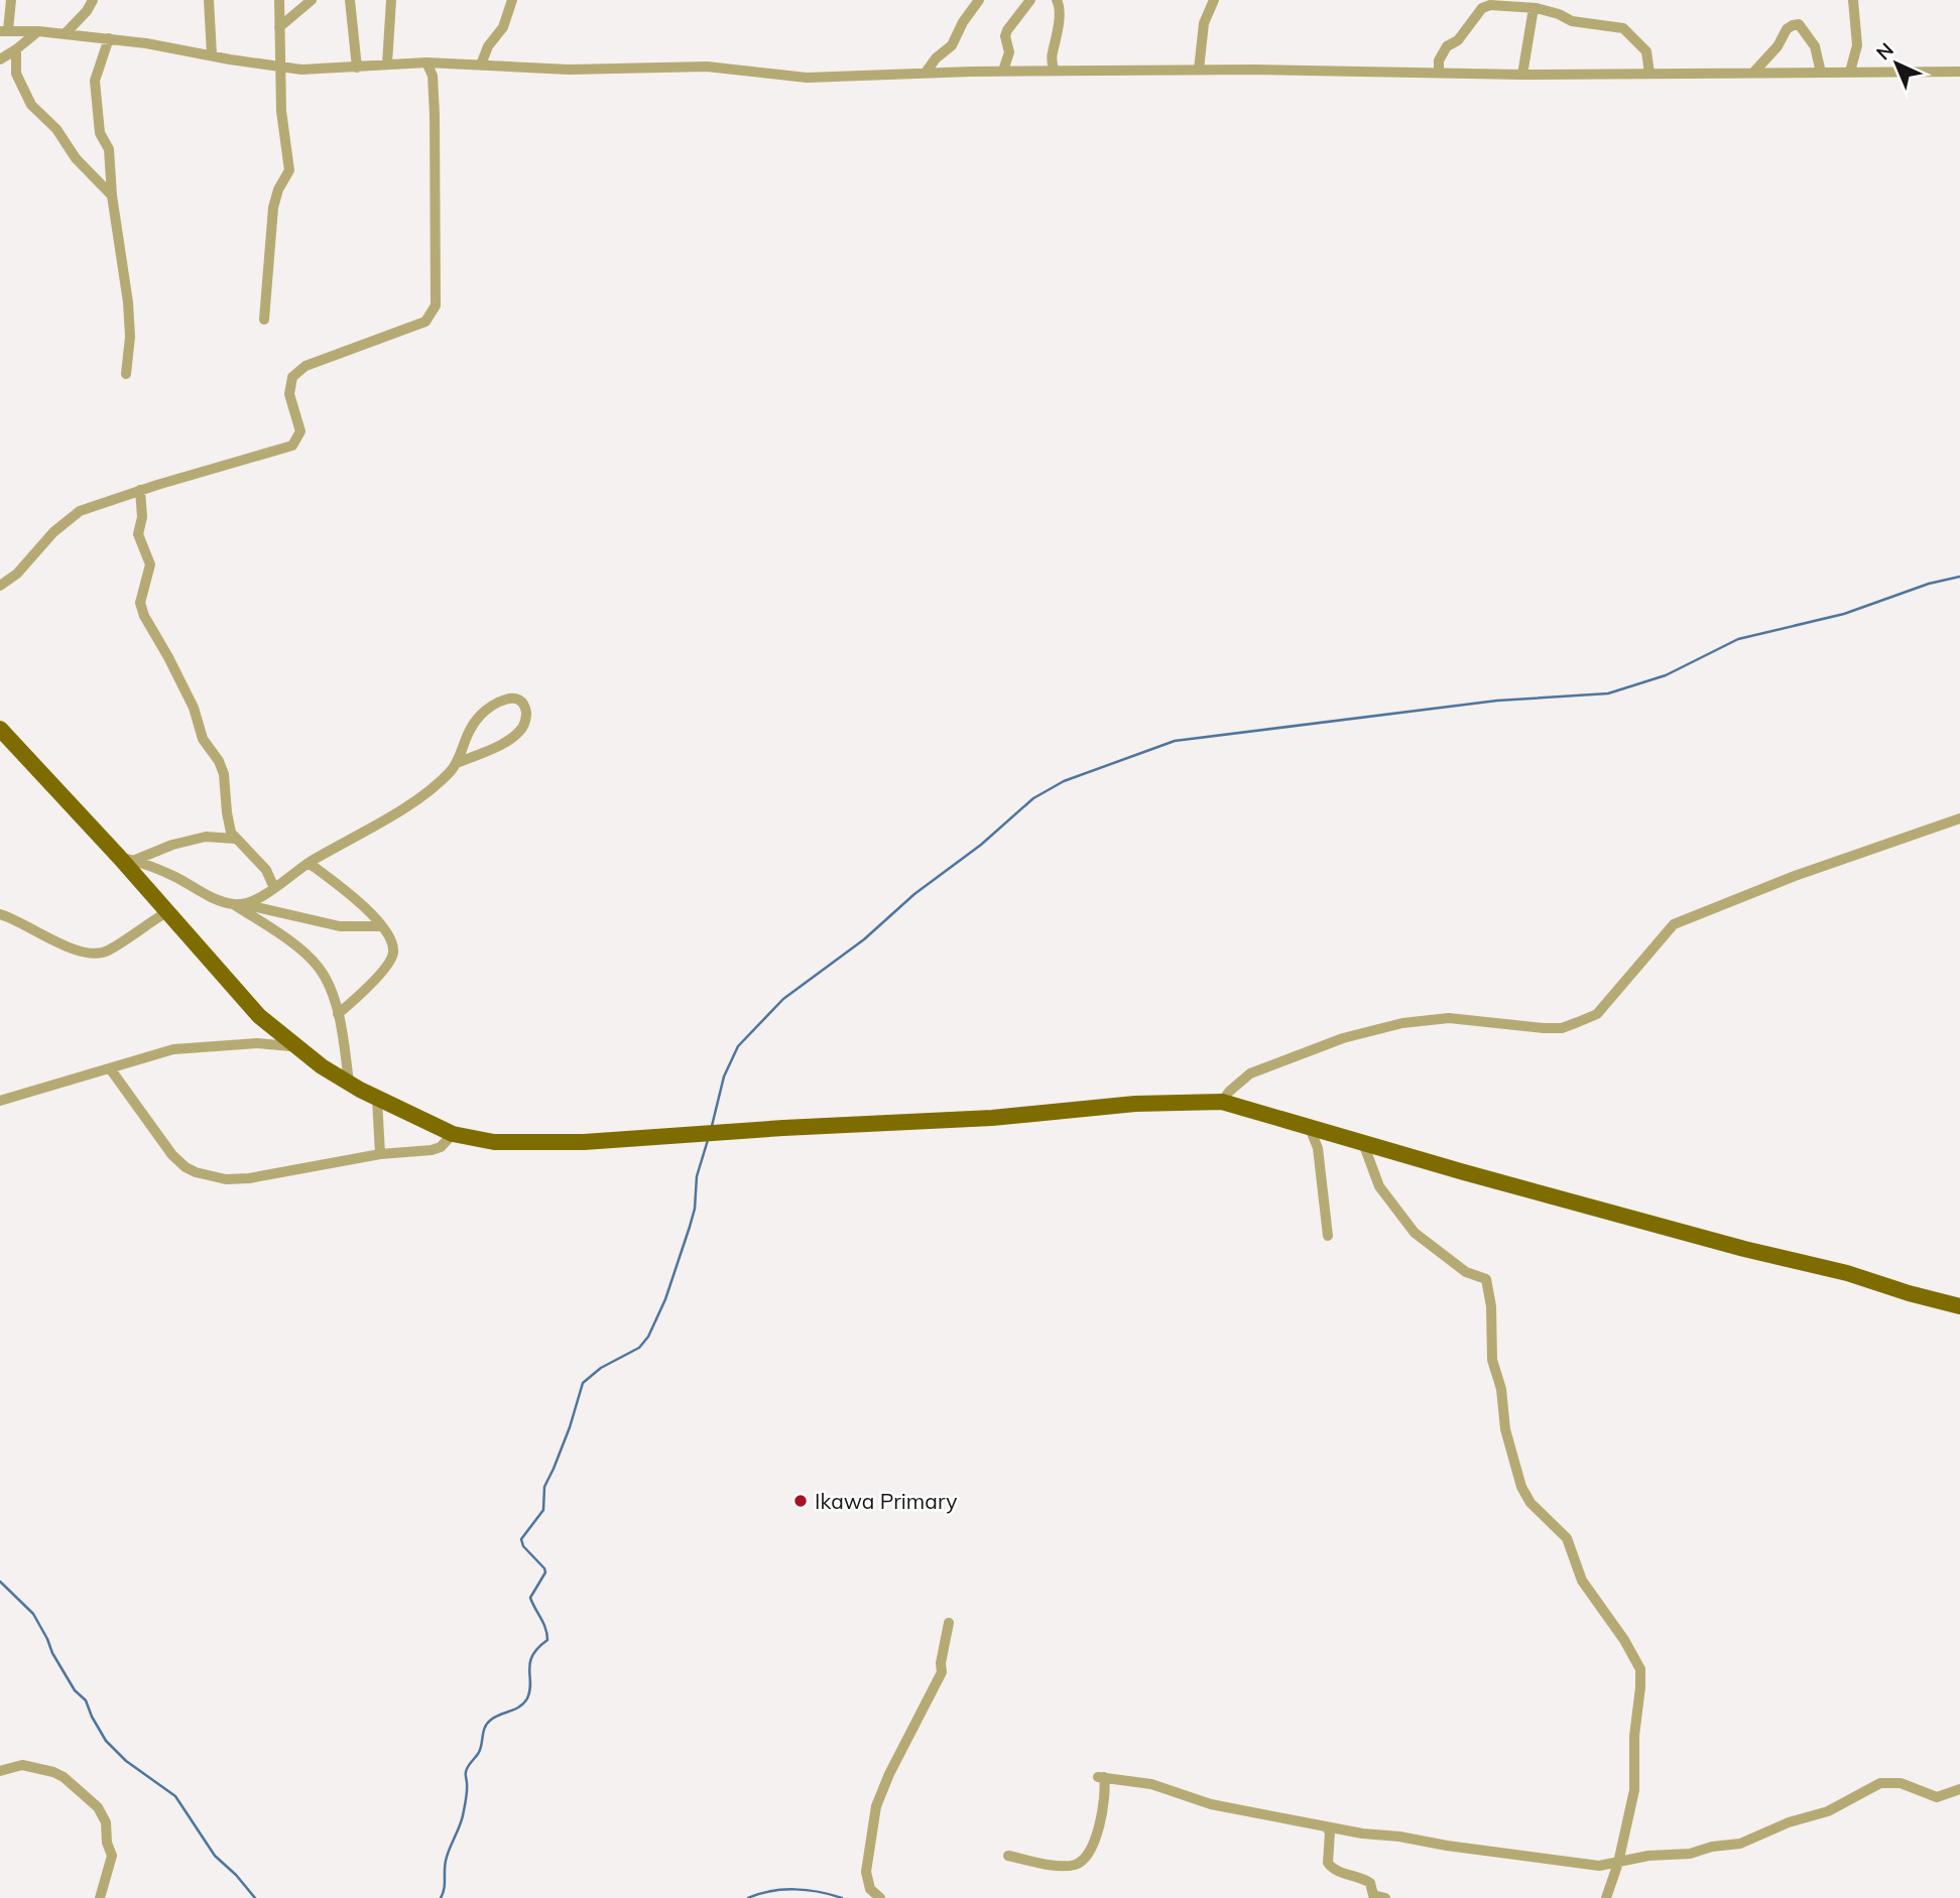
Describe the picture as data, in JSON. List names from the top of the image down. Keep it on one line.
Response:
{"places":["Ikawa Primary"],"north":"top left"}
